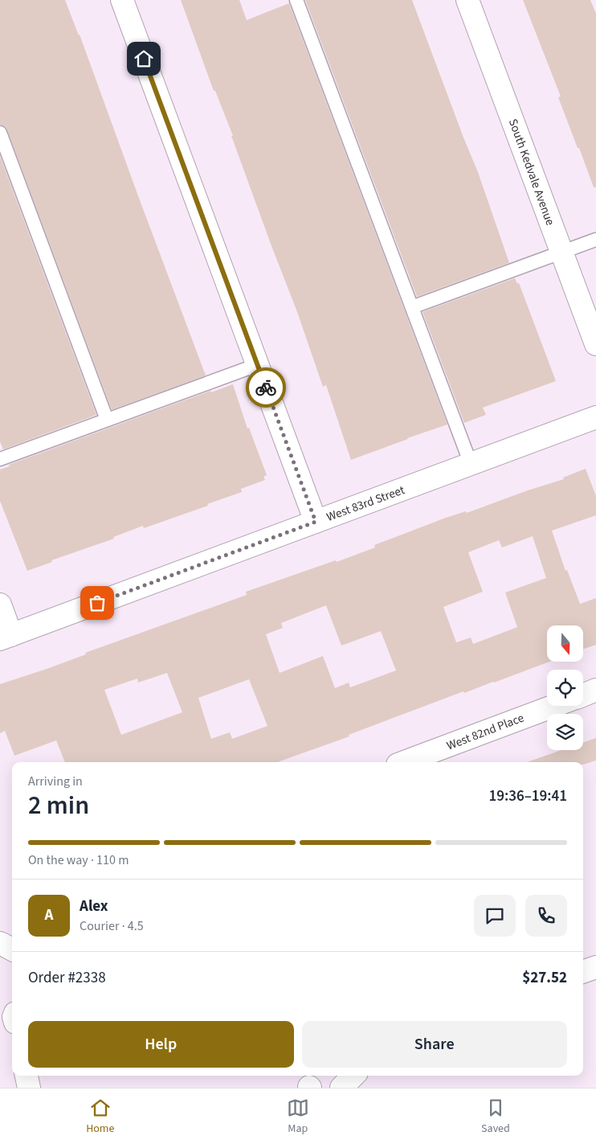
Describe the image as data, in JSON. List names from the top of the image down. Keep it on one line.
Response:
{"streets":{"street":["South Kedvale Avenue","West 83rd Street","West 82nd Place"]},"north":"bottom","page":{"heading":["2 min","Arriving in","19:36–19:41"],"panel":["Alex","Courier · 4.5","Order #2338","$27.52"],"bar":"On the way · 110 m","round":"A","buttons":["Help","Share"],"tabs":["Home","Map","Saved"]}}
